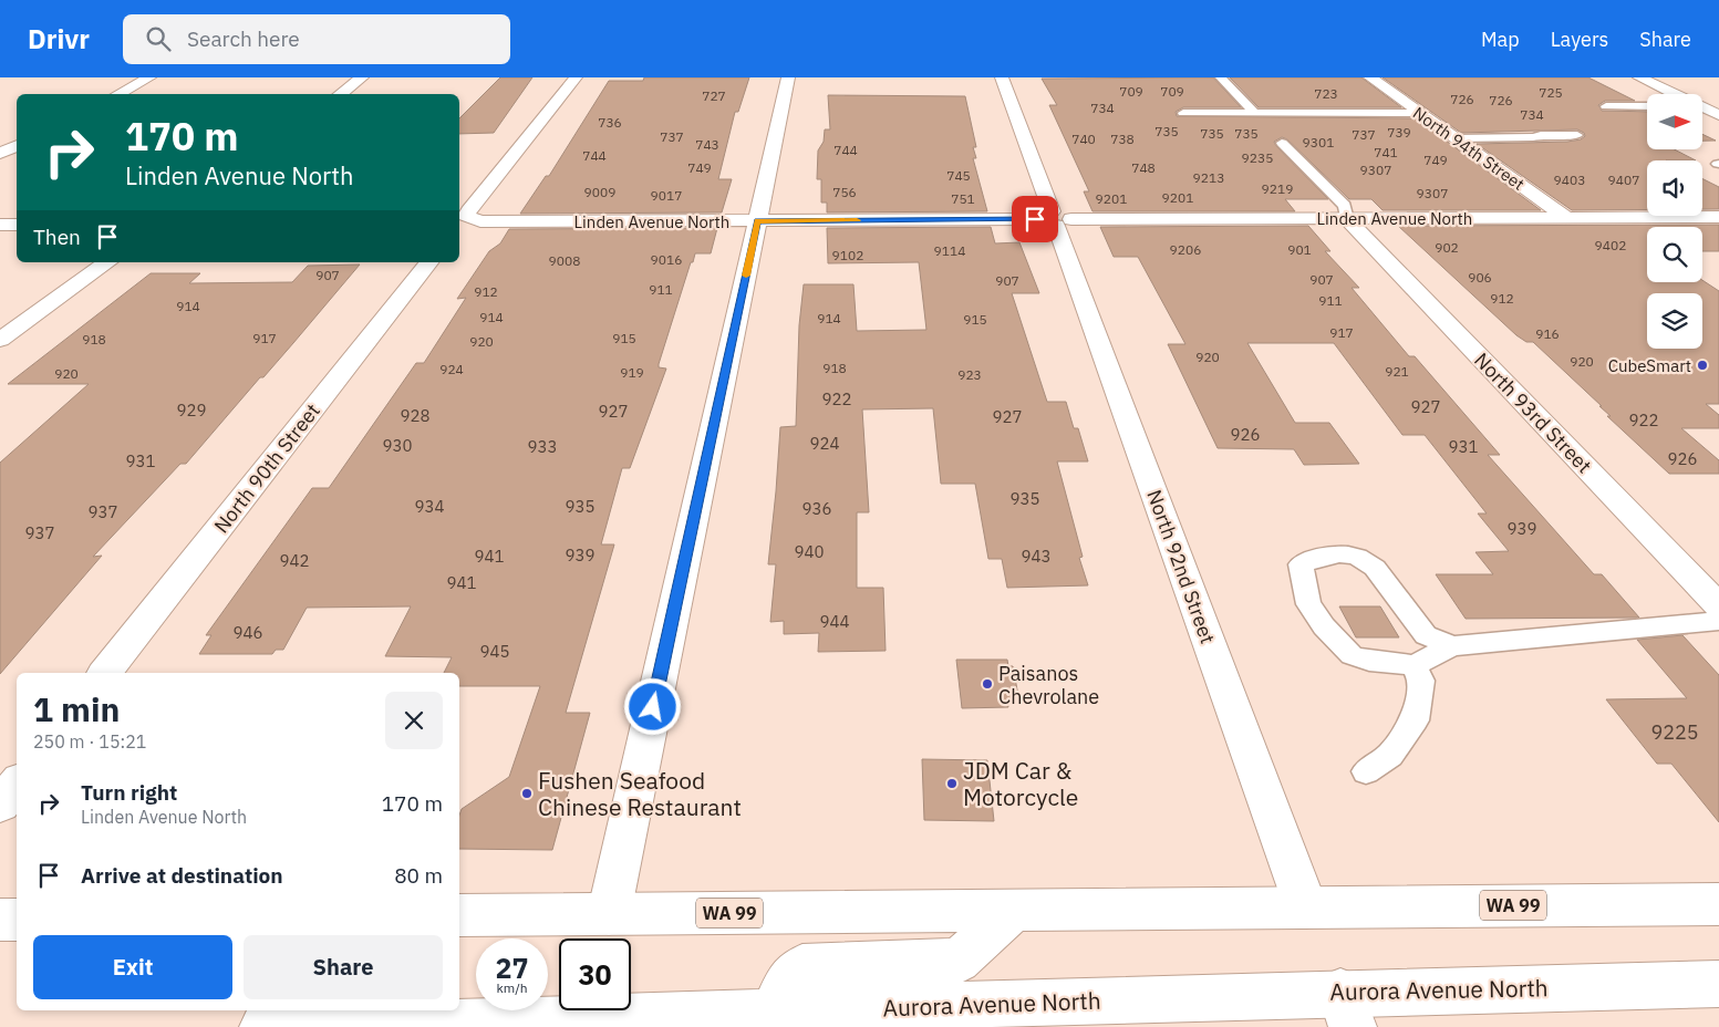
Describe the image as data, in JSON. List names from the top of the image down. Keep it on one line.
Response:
{"streets":{"main road":["North 94th Street","Linden Avenue North","North 93rd Street","North 90th Street","North 92nd Street","WA 99","Aurora Avenue North"]},"crossings":[["North 94th Street","Linden Avenue North"],["Linden Avenue North","North 93rd Street"],["Linden Avenue North","North 92nd Street"],["North 92nd Street","WA 99"]],"places":["CubeSmart","Paisanos Chevrolane","JDM Car & Motorcycle","Fushen Seafood Chinese Restaurant"],"house_numbers":["709","709","725","723","727","726","726","734","734","736","735","739","735","735","737","737","740","738","9301","743","744","741","744","9235","749","749","748","9307","745","9213","9403","9407","9219","9009","756","9307","9017","9201","751","9201","9402","902","9206","901","9114","9102","9016","9008","907","906","907","907","911","912","912","911","914","914","914","915","917","916","917","915","918","920","920","920","918","924","921","919","920","923","922","927","929","927","928","927","922","926","924","930","933","931","926","931","935","934","935","936","937","939","937","940","939","941","943","942","941","944","946","945","9225"],"north":"right","page":{"header":"Drivr","search":"Search here","nav":["Map","Layers","Share"],"turn":["170 m","Linden Avenue North"],"then":"Then","heading":["1 min","250 m · 15:21"],"list":[{"name":"Turn right","note":"Linden Avenue North","value":"170 m"},{"name":"Arrive at destination","value":"80 m"}],"buttons":["Exit","Share"],"speed":"27 km/h","limit":"30"}}
